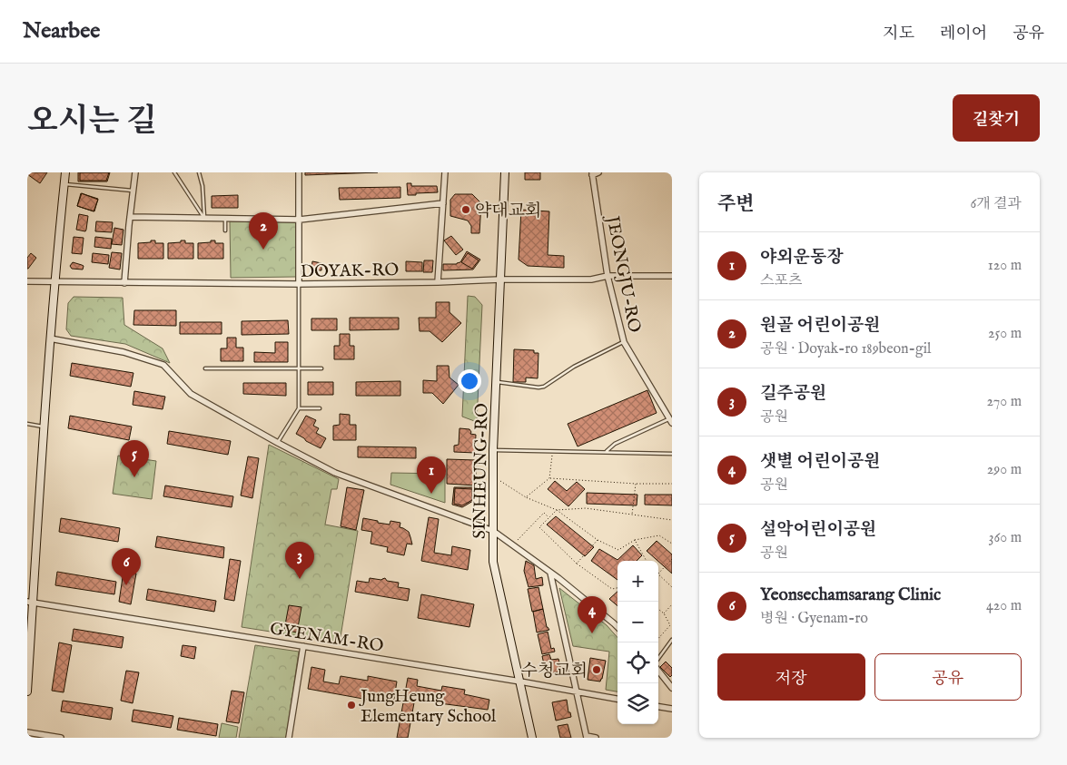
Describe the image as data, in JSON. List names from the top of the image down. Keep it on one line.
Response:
{"streets":{"street":["DOYAK-RO","JEONGJU-RO","SINHEUNG-RO","GYENAM-RO"]},"crossings":[["DOYAK-RO","JEONGJU-RO"],["DOYAK-RO","SINHEUNG-RO"],["SINHEUNG-RO","GYENAM-RO"]],"places":["약대교회","수청교회","JungHeung Elementary School"],"page":{"header":"Nearbee","nav":["지도","레이어","공유"],"title":"오시는 길","buttons":["길찾기",["저장","공유"]],"heading":["주변","6개 결과"],"pins":["2","5","1","3","6","4"],"list":[{"mark":"1","name":"야외운동장","note":"스포츠","value":"120 m"},{"mark":"2","name":"원골 어린이공원","note":"공원 · Doyak-ro 189beon-gil","value":"250 m"},{"mark":"3","name":"길주공원","note":"공원","value":"270 m"},{"mark":"4","name":"샛별 어린이공원","note":"공원","value":"290 m"},{"mark":"5","name":"설악어린이공원","note":"공원","value":"360 m"},{"mark":"6","name":"Yeonsechamsarang Clinic","note":"병원 · Gyenam-ro","value":"420 m"}],"map_buttons":["+","−"]}}
